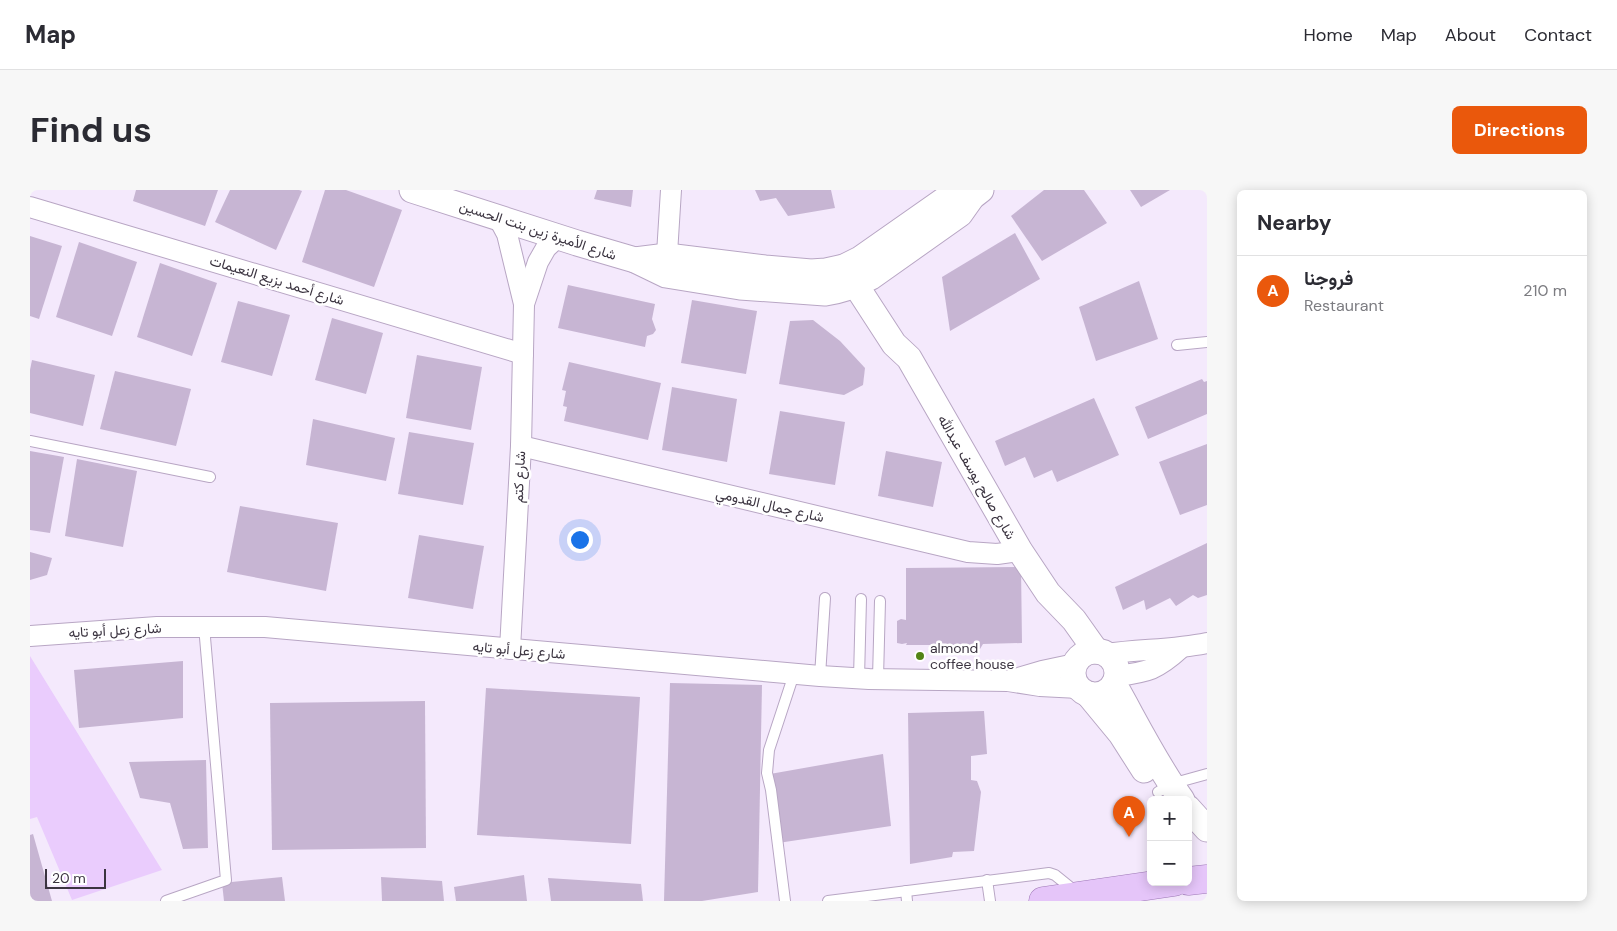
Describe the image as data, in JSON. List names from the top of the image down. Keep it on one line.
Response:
{"streets":{"street":["شارع الأميرة زين بنت الحسين","شارع أحمد بزيع النعيمات","شارع كتم","شارع صالح يوسف عبدالله","شارع جمال القدومي","شارع زعل أبو تايه"]},"crossings":[["شارع الأميرة زين بنت الحسين","شارع كتم"],["شارع الأميرة زين بنت الحسين","شارع صالح يوسف عبدالله"],["شارع أحمد بزيع النعيمات","شارع كتم"],["شارع كتم","شارع جمال القدومي"],["شارع كتم","شارع زعل أبو تايه"],["شارع صالح يوسف عبدالله","شارع جمال القدومي"],["شارع صالح يوسف عبدالله","شارع زعل أبو تايه"]],"places":["almond coffee house"],"scale_bar":"20 m","page":{"header":"Map","nav":["Home","Map","About","Contact"],"buttons":"Directions","title":"Find us","heading":"Nearby","list":[{"mark":"A","name":"فروجنا","note":"Restaurant","value":"210 m"}],"map_buttons":["+","−"],"pins":"A","scale":"20 m"}}
